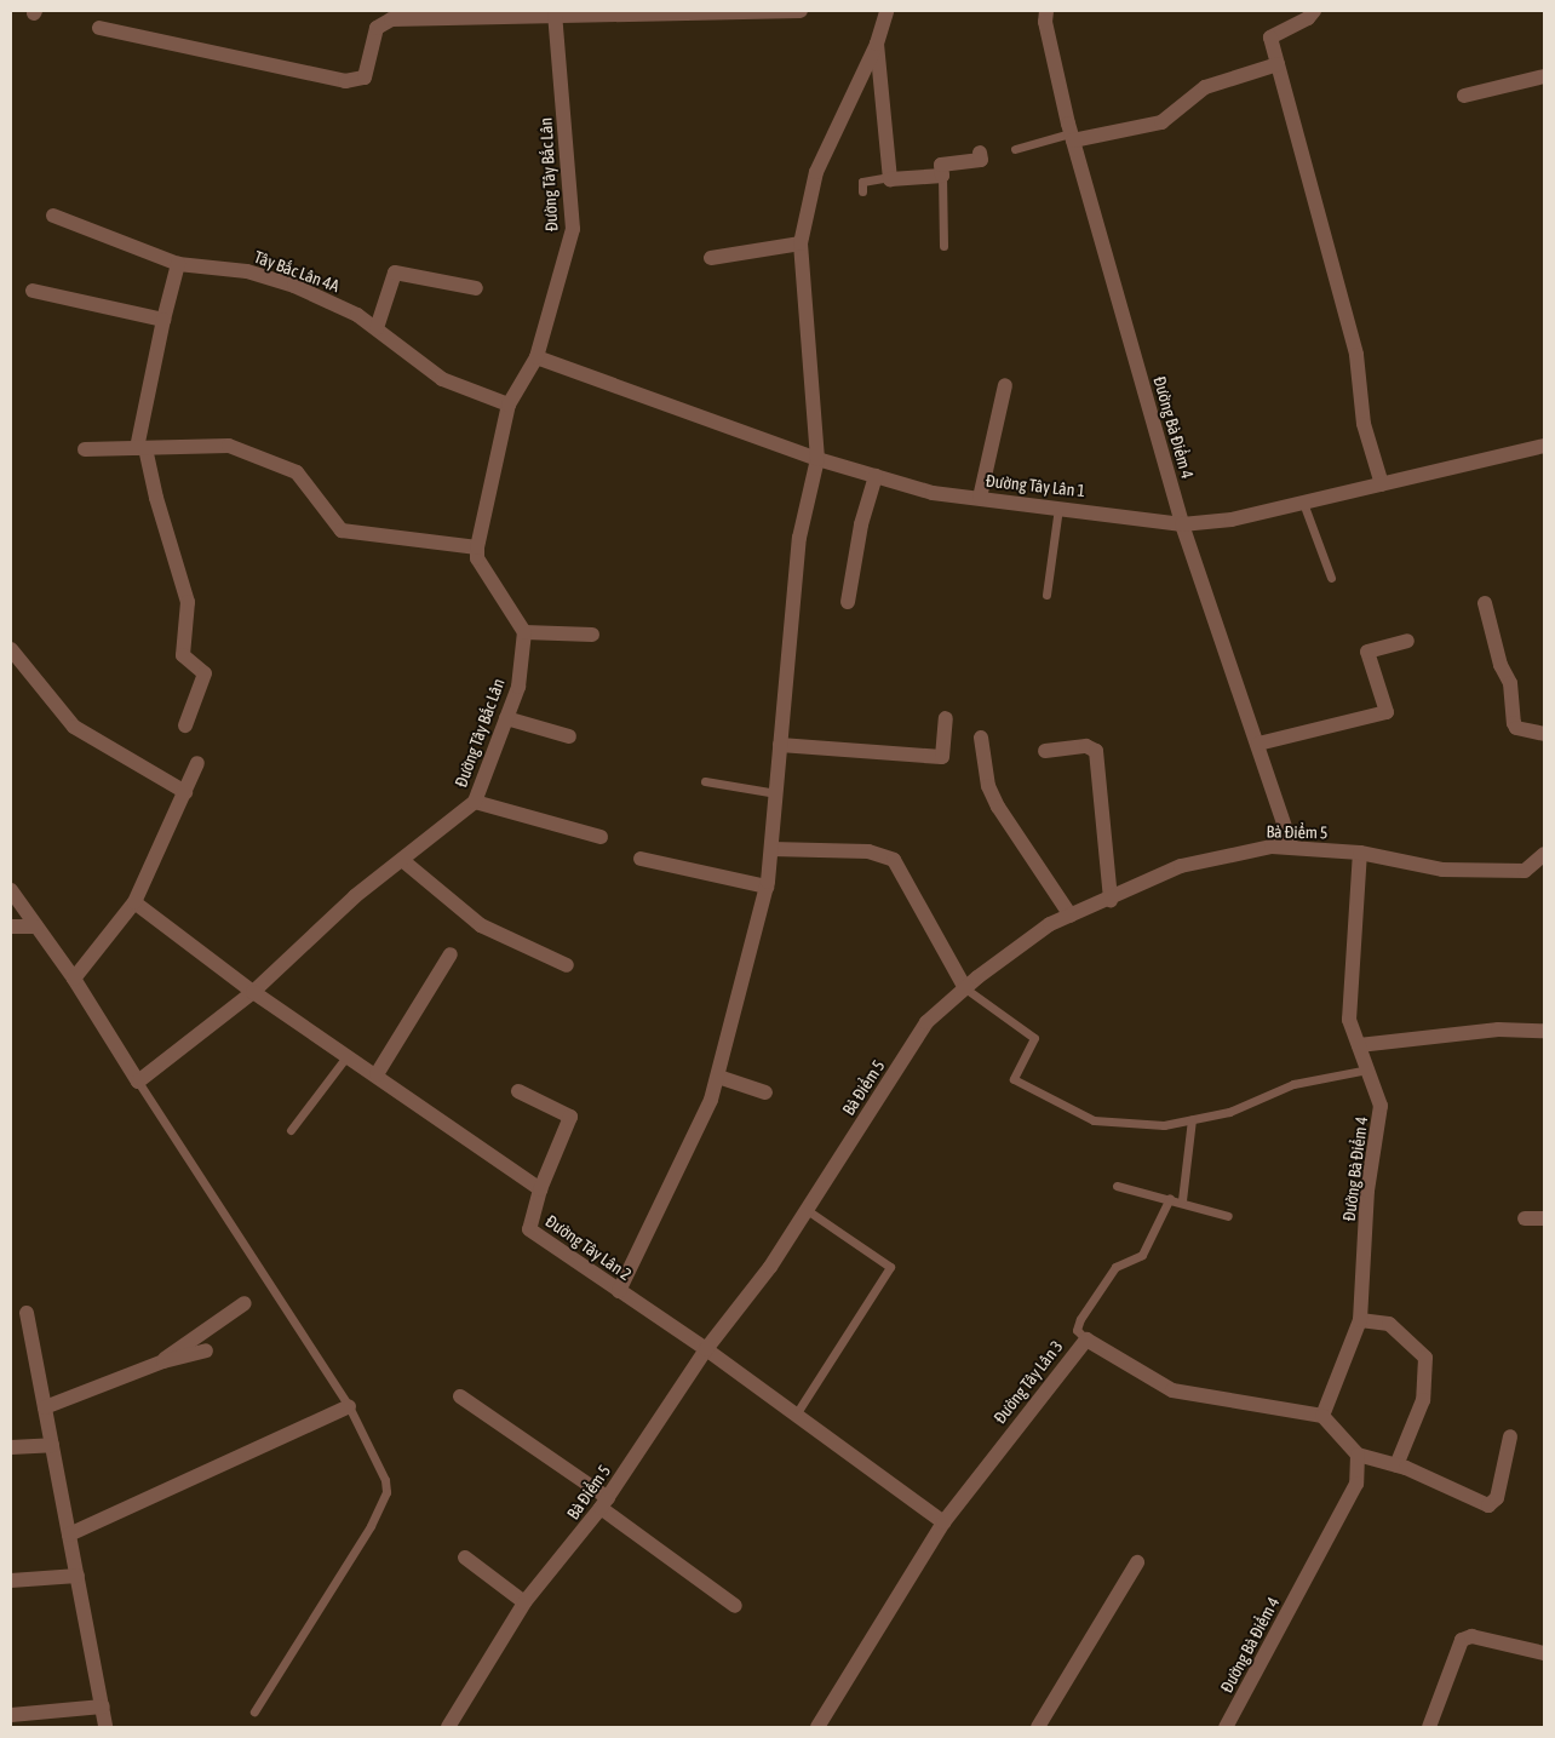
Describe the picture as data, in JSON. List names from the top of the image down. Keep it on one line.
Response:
{"streets":{"street":["Đường Tây Bắc Lân","Tây Bắc Lân 4A","Đường Bà Điểm 4","Đường Tây Lân 1","Bà Điểm 5","Đường Tây Lân 2","Đường Tây Lân 3"]},"crossings":[["Đường Tây Bắc Lân","Tây Bắc Lân 4A"],["Đường Tây Bắc Lân","Đường Tây Lân 1"],["Đường Tây Bắc Lân","Đường Tây Lân 2"],["Đường Bà Điểm 4","Đường Tây Lân 1"],["Đường Bà Điểm 4","Bà Điểm 5"],["Đường Bà Điểm 4","Đường Tây Lân 3"],["Bà Điểm 5","Đường Tây Lân 2"],["Đường Tây Lân 2","Đường Tây Lân 3"]]}
